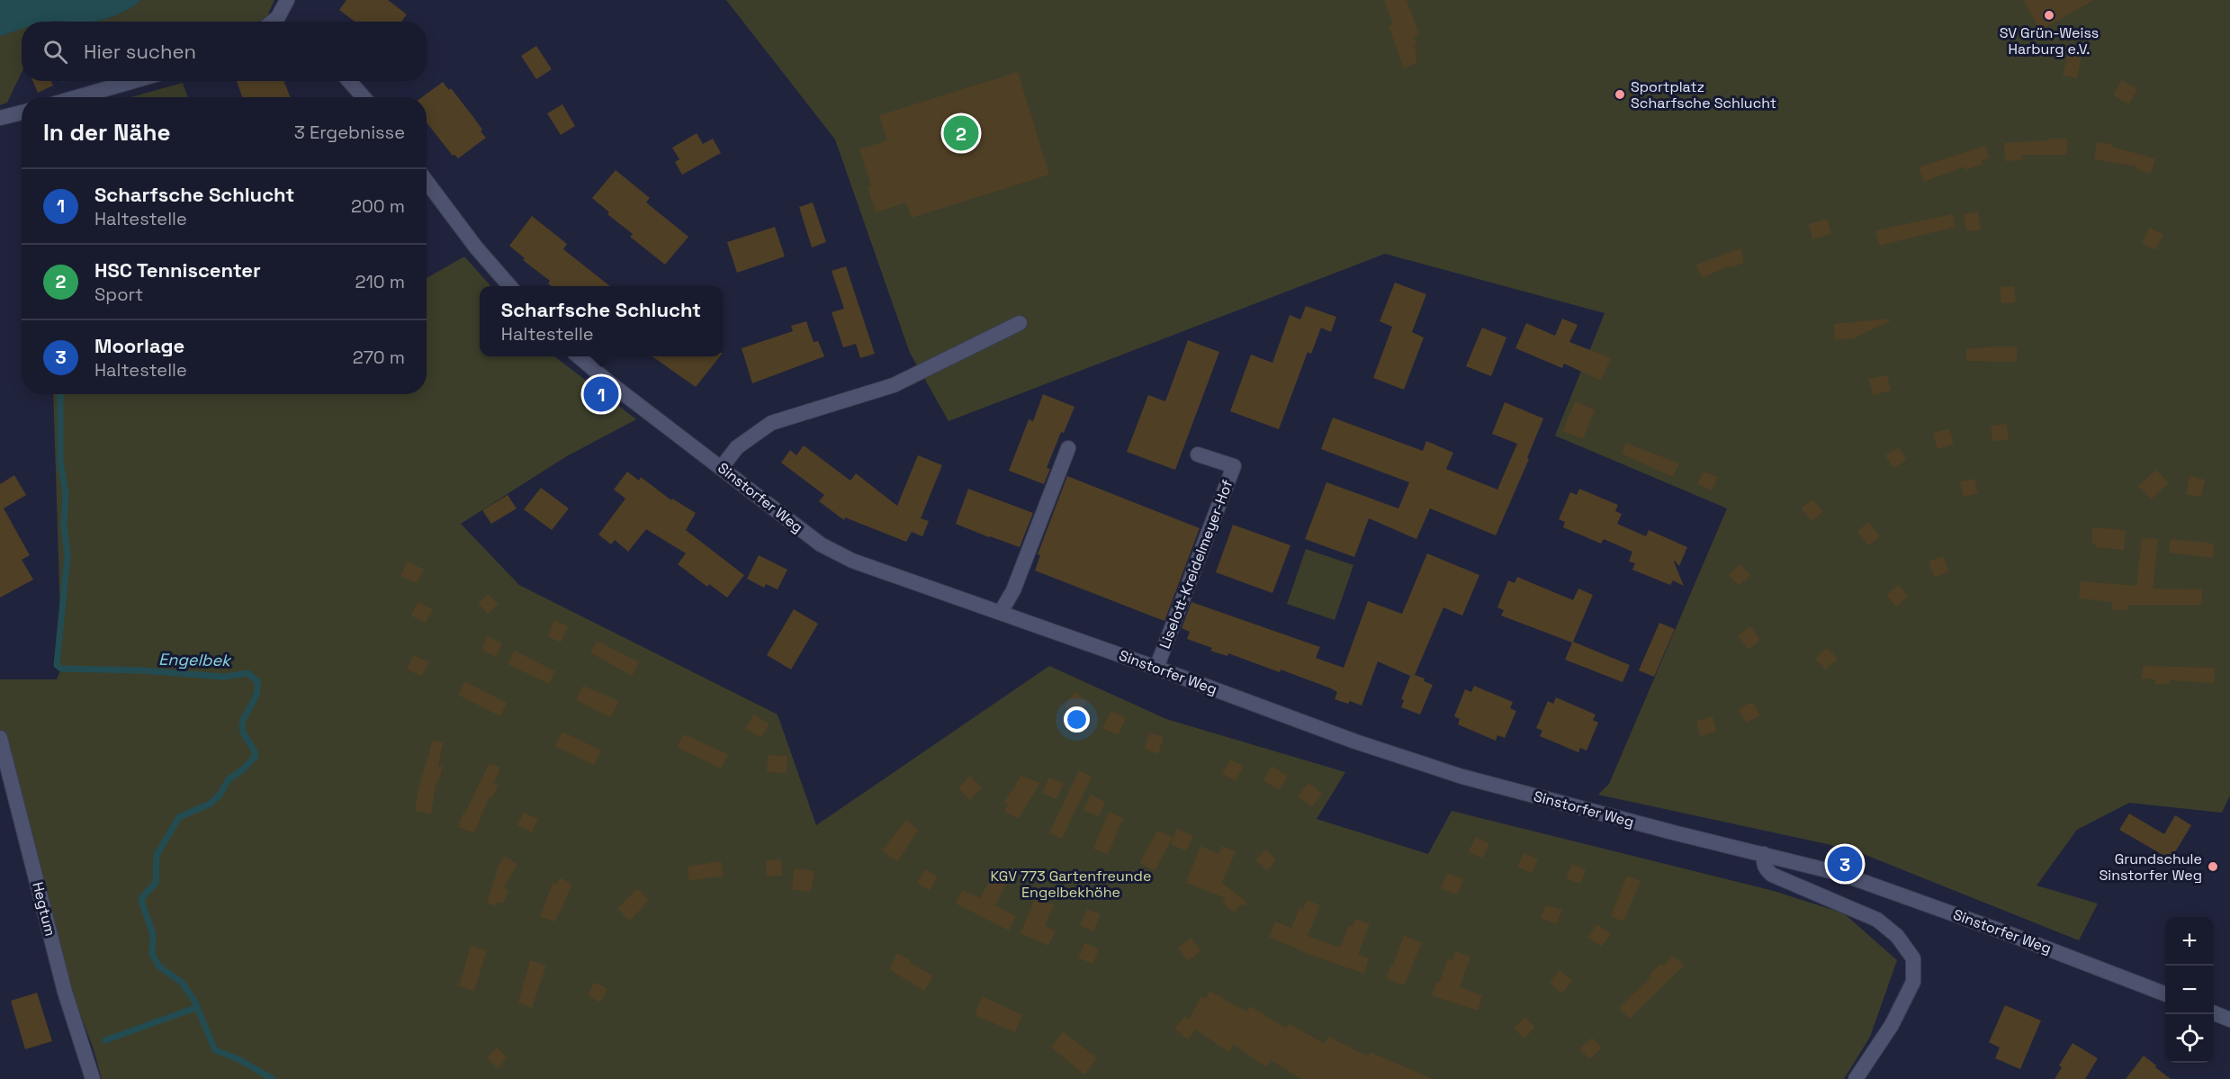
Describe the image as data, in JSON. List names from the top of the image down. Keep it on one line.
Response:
{"streets":{"street":["Sinstorfer Weg","Liselott-Kreidelmeyer-Hof","Hegtum"]},"crossings":[["Sinstorfer Weg","Liselott-Kreidelmeyer-Hof"]],"water":["Engelbek"],"parks":["KGV 773 Gartenfreunde Engelbekhöhe"],"places":["SV Grün-Weiss Harburg e.V.","Sportplatz Scharfsche Schlucht","Grundschule Sinstorfer Weg"],"page":{"search":"Hier suchen","heading":["In der Nähe","3 Ergebnisse"],"pins":["2","1","3"],"list":[{"mark":"1","name":"Scharfsche Schlucht","note":"Haltestelle","value":"200 m"},{"mark":"2","name":"HSC Tenniscenter","note":"Sport","value":"210 m"},{"mark":"3","name":"Moorlage","note":"Haltestelle","value":"270 m"}],"popup":["Scharfsche Schlucht","Haltestelle"],"map_buttons":["+","−"]}}
